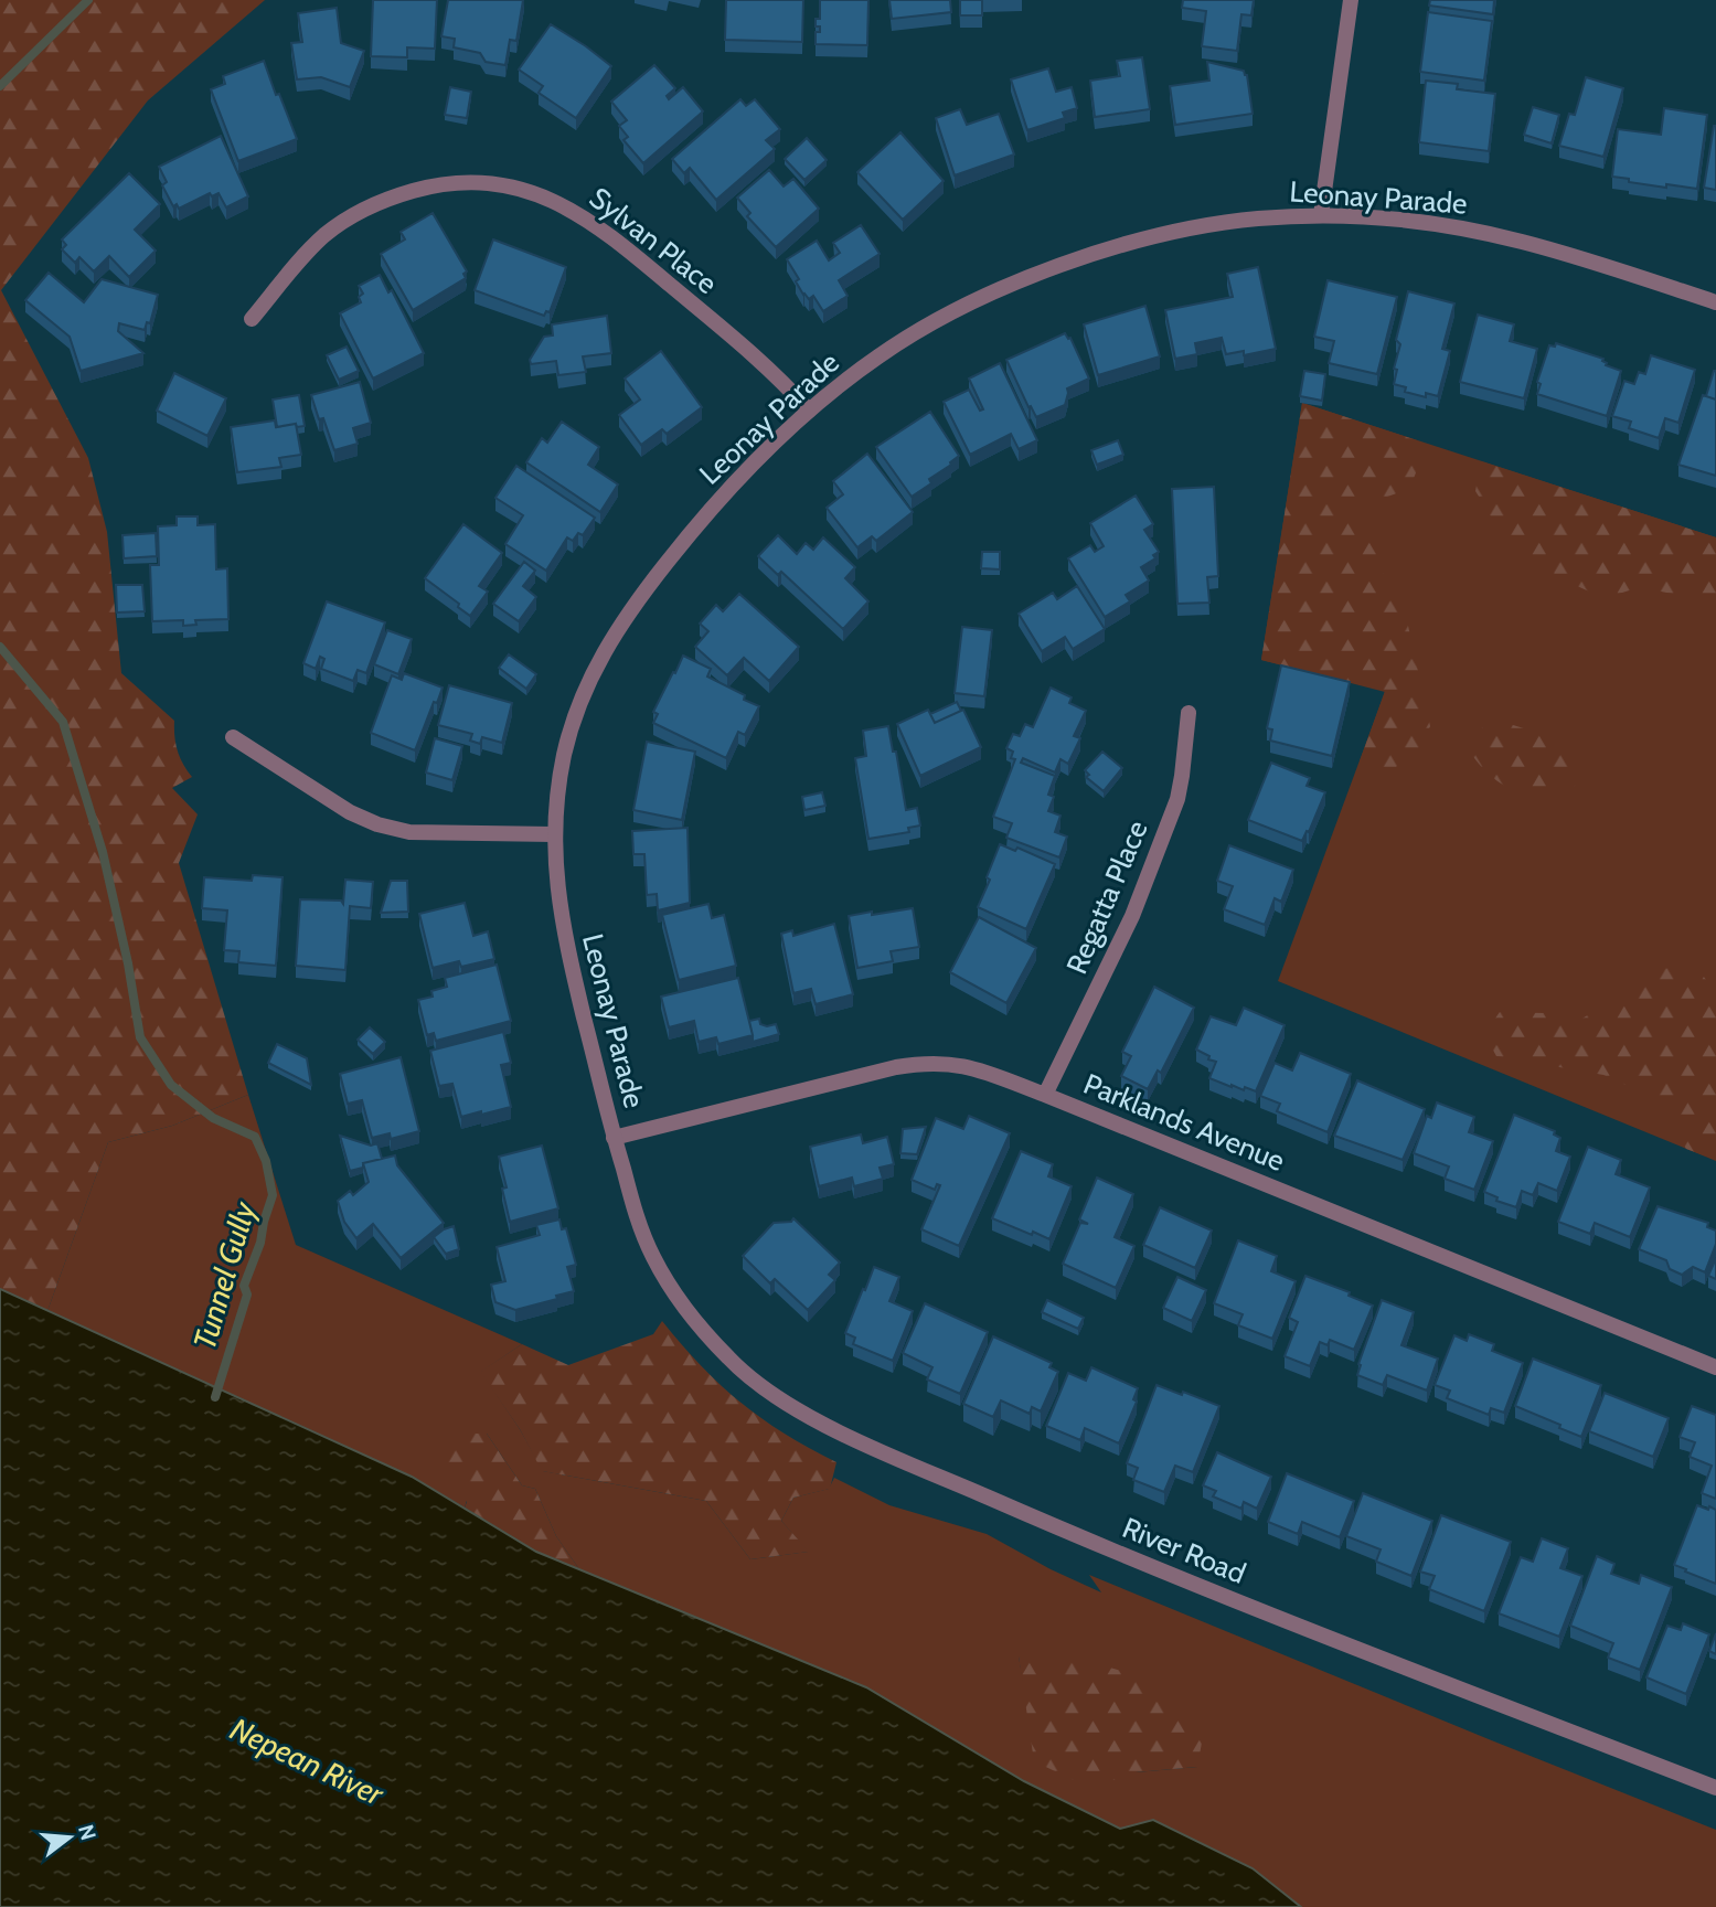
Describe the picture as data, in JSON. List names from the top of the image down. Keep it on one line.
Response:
{"streets":{"street":["Leonay Parade","Sylvan Place","Regatta Place","Parklands Avenue","River Road"]},"crossings":[["Leonay Parade","Sylvan Place"],["Leonay Parade","Parklands Avenue"],["Leonay Parade","River Road"],["Regatta Place","Parklands Avenue"]],"water":["Tunnel Gully","Nepean River"],"north":"right"}
